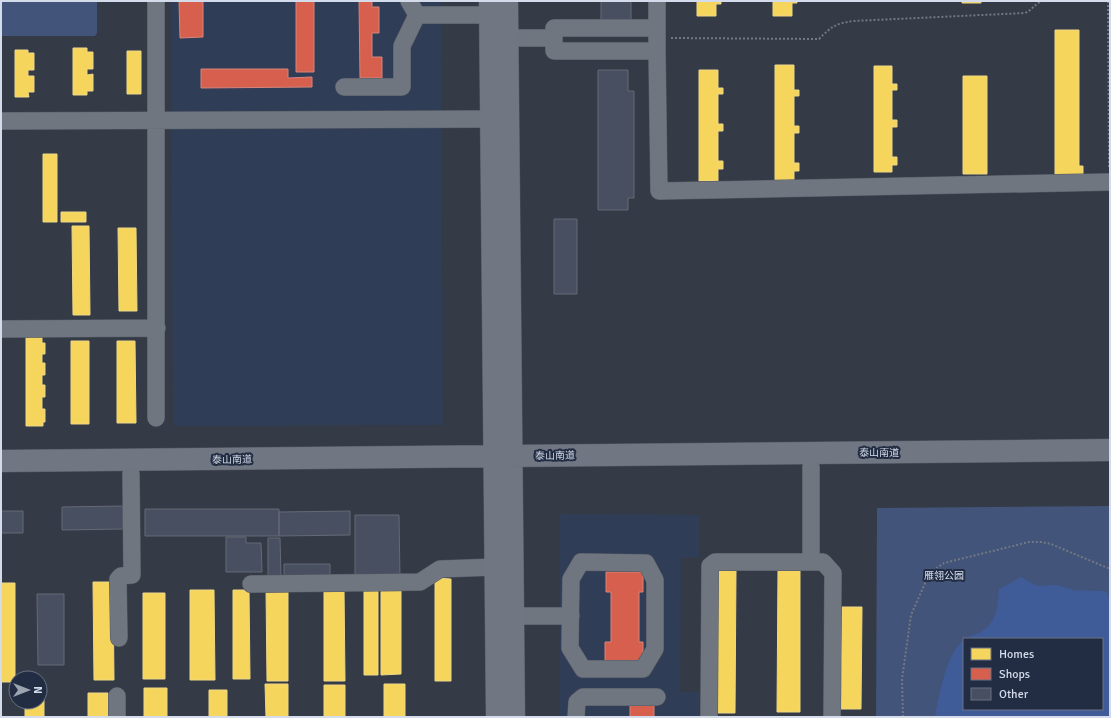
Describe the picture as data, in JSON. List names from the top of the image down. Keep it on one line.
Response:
{"streets":{"main road":["泰山南道"]},"parks":["雁翎公园"],"legend":["Homes","Shops","Other"],"north":"right"}
